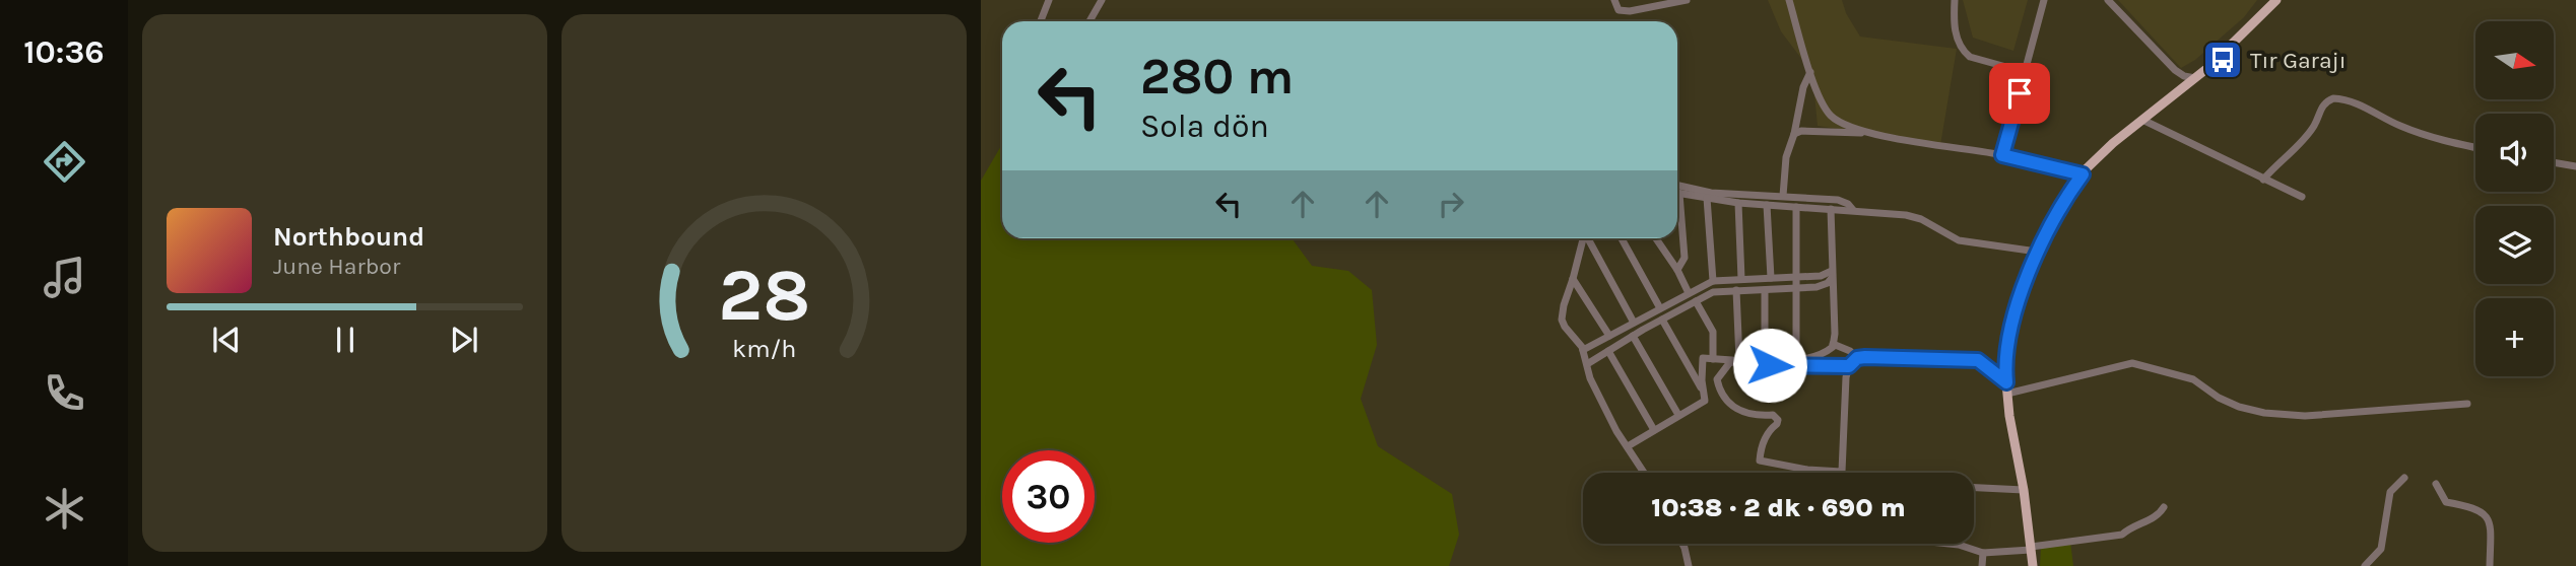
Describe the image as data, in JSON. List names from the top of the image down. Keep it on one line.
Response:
{"places":{"bus stop":["Tır Garajı"]},"north":"right","page":{"tabs":"10:36","map_buttons":"+","turn":["280 m","Sola dön"],"song":["Northbound","June Harbor"],"limit":"30","trip":"10:38 · 2 dk · 690 m","gauge":["28","km/h"]}}
